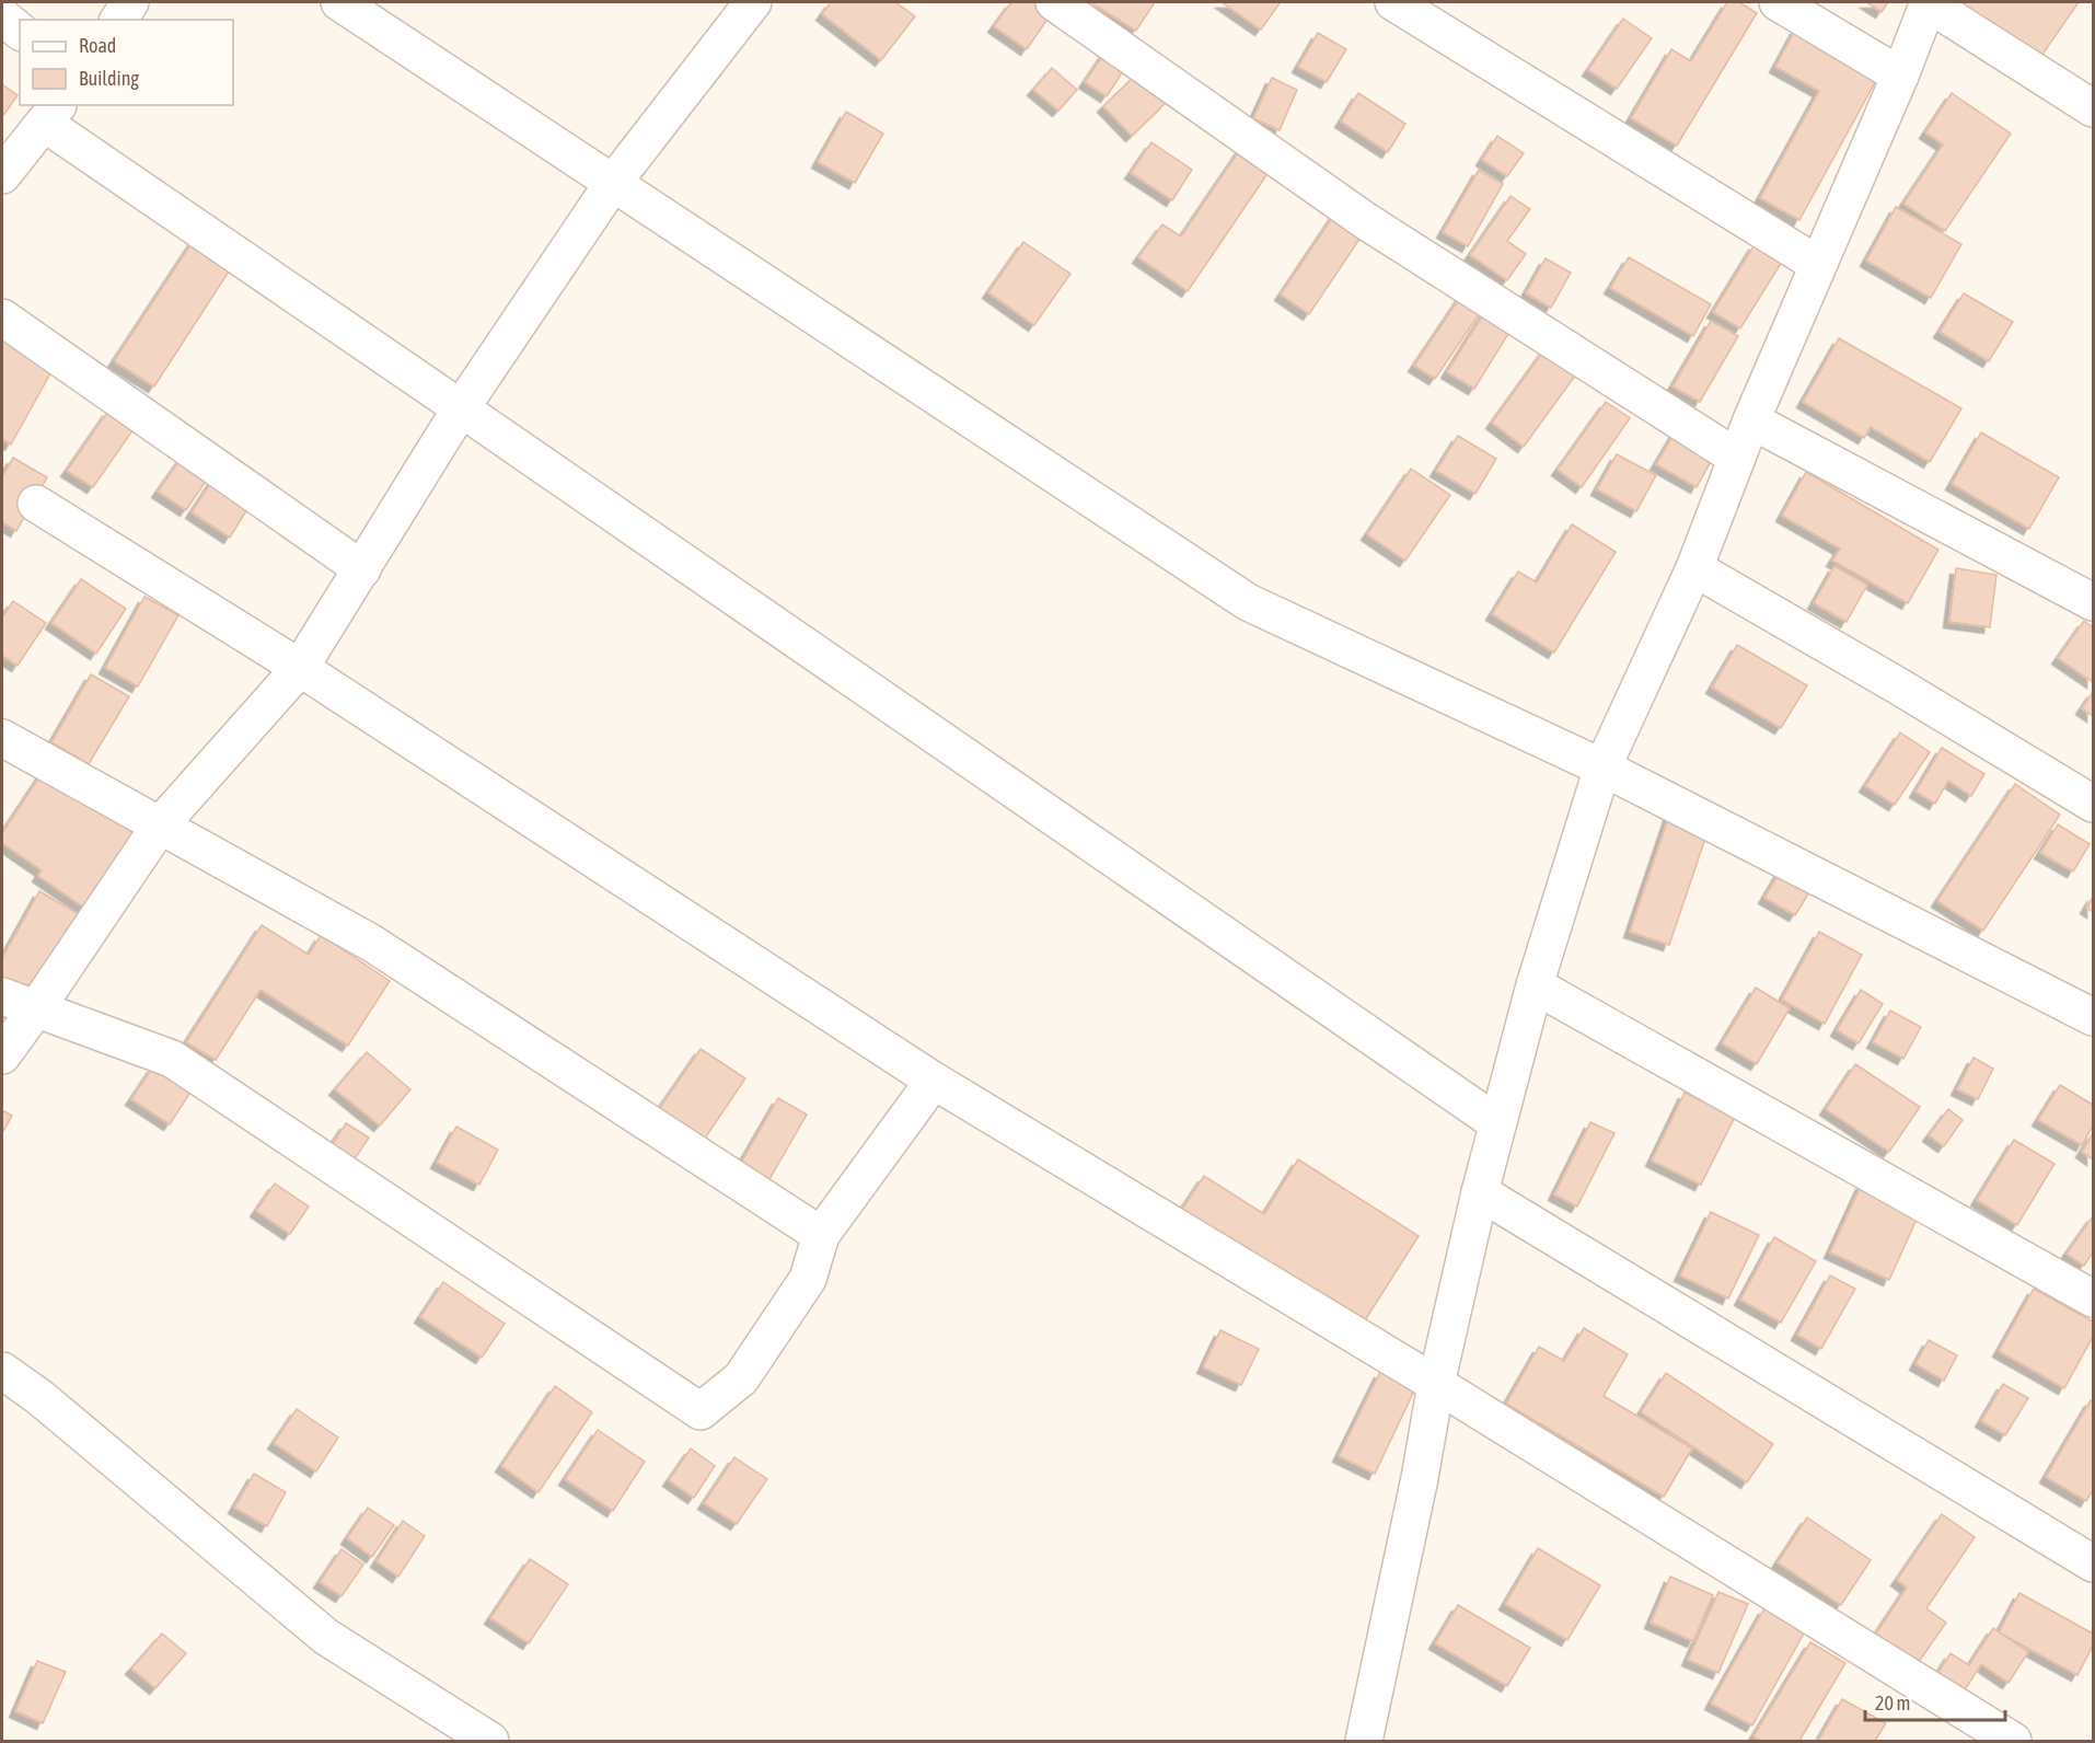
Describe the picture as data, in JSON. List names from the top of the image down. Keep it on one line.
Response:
{"legend":["Road","Building"],"scale_bar":"20 m"}
